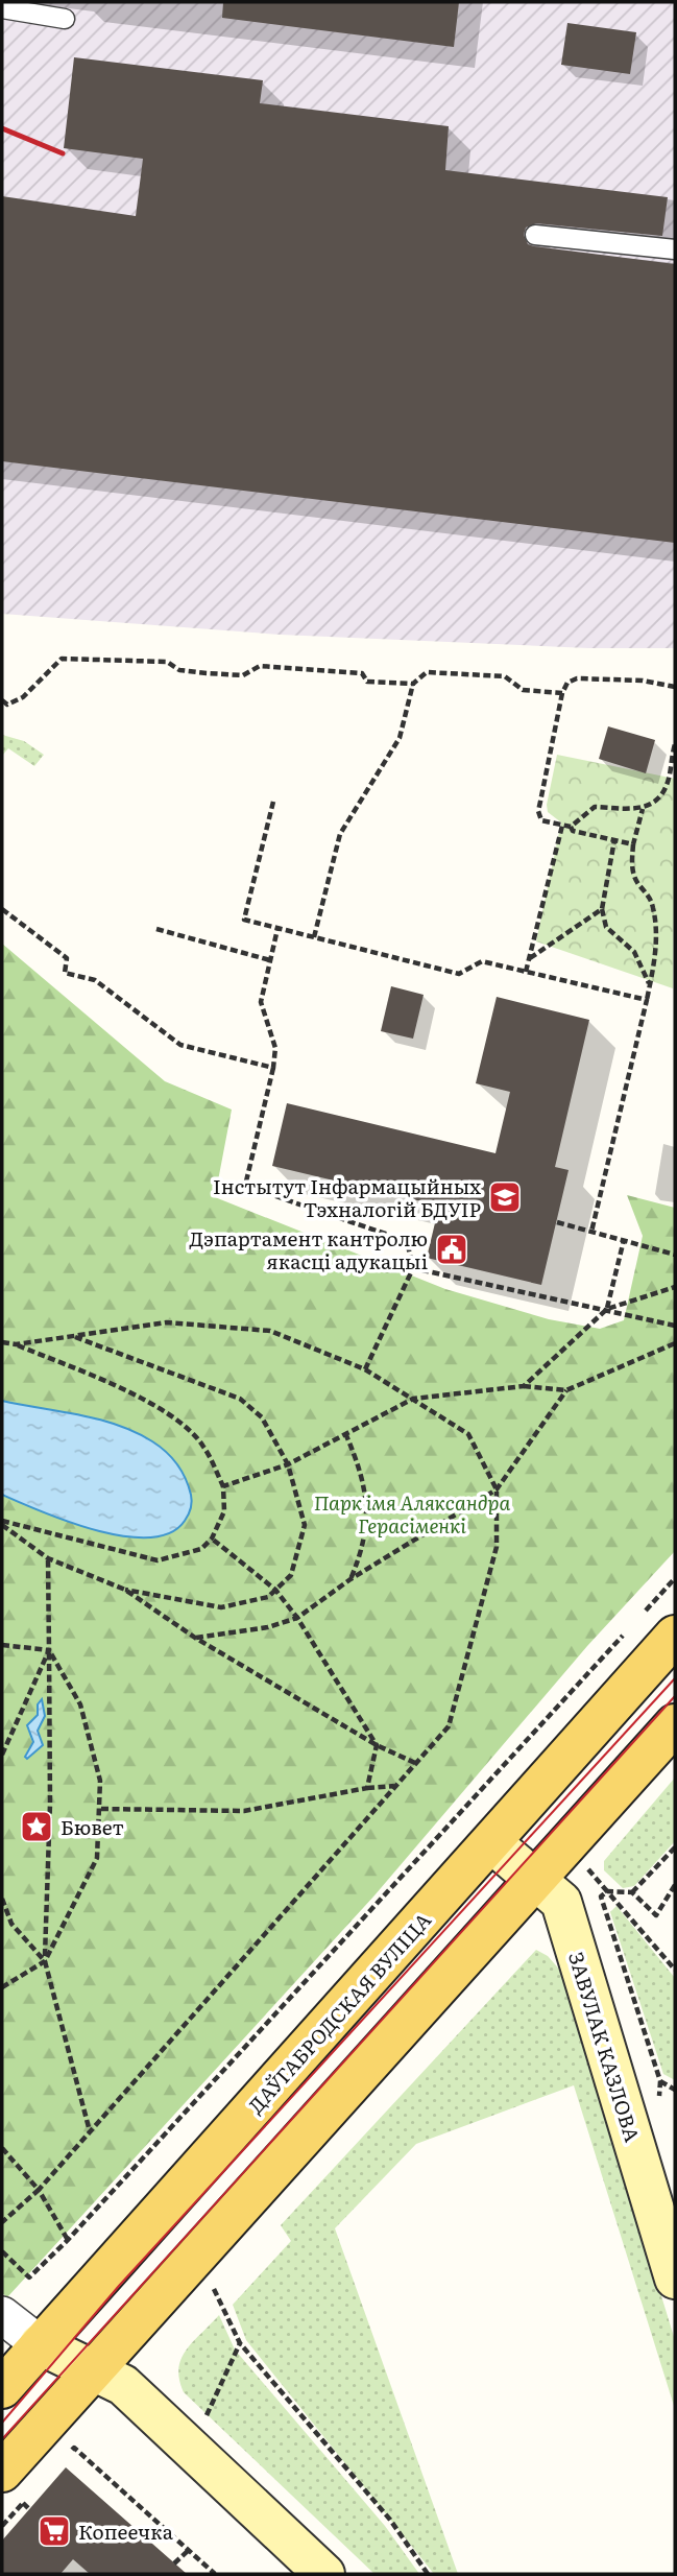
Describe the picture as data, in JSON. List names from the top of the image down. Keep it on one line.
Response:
{"streets":{"main road":["ДАЎГАБРОДСКАЯ ВУЛІЦА","ЗАВУЛАК КАЗЛОВА"]},"crossings":[["ДАЎГАБРОДСКАЯ ВУЛІЦА","ЗАВУЛАК КАЗЛОВА"]],"parks":["Парк імя Аляксандра Герасіменкі"],"places":{"school or university":["Інстытут Інфармацыйных Тэхналогій БДУІР"],"public building":["Дэпартамент кантролю якасці адукацыі"],"place":["Бювет"],"supermarket":["Копеечка"]}}
